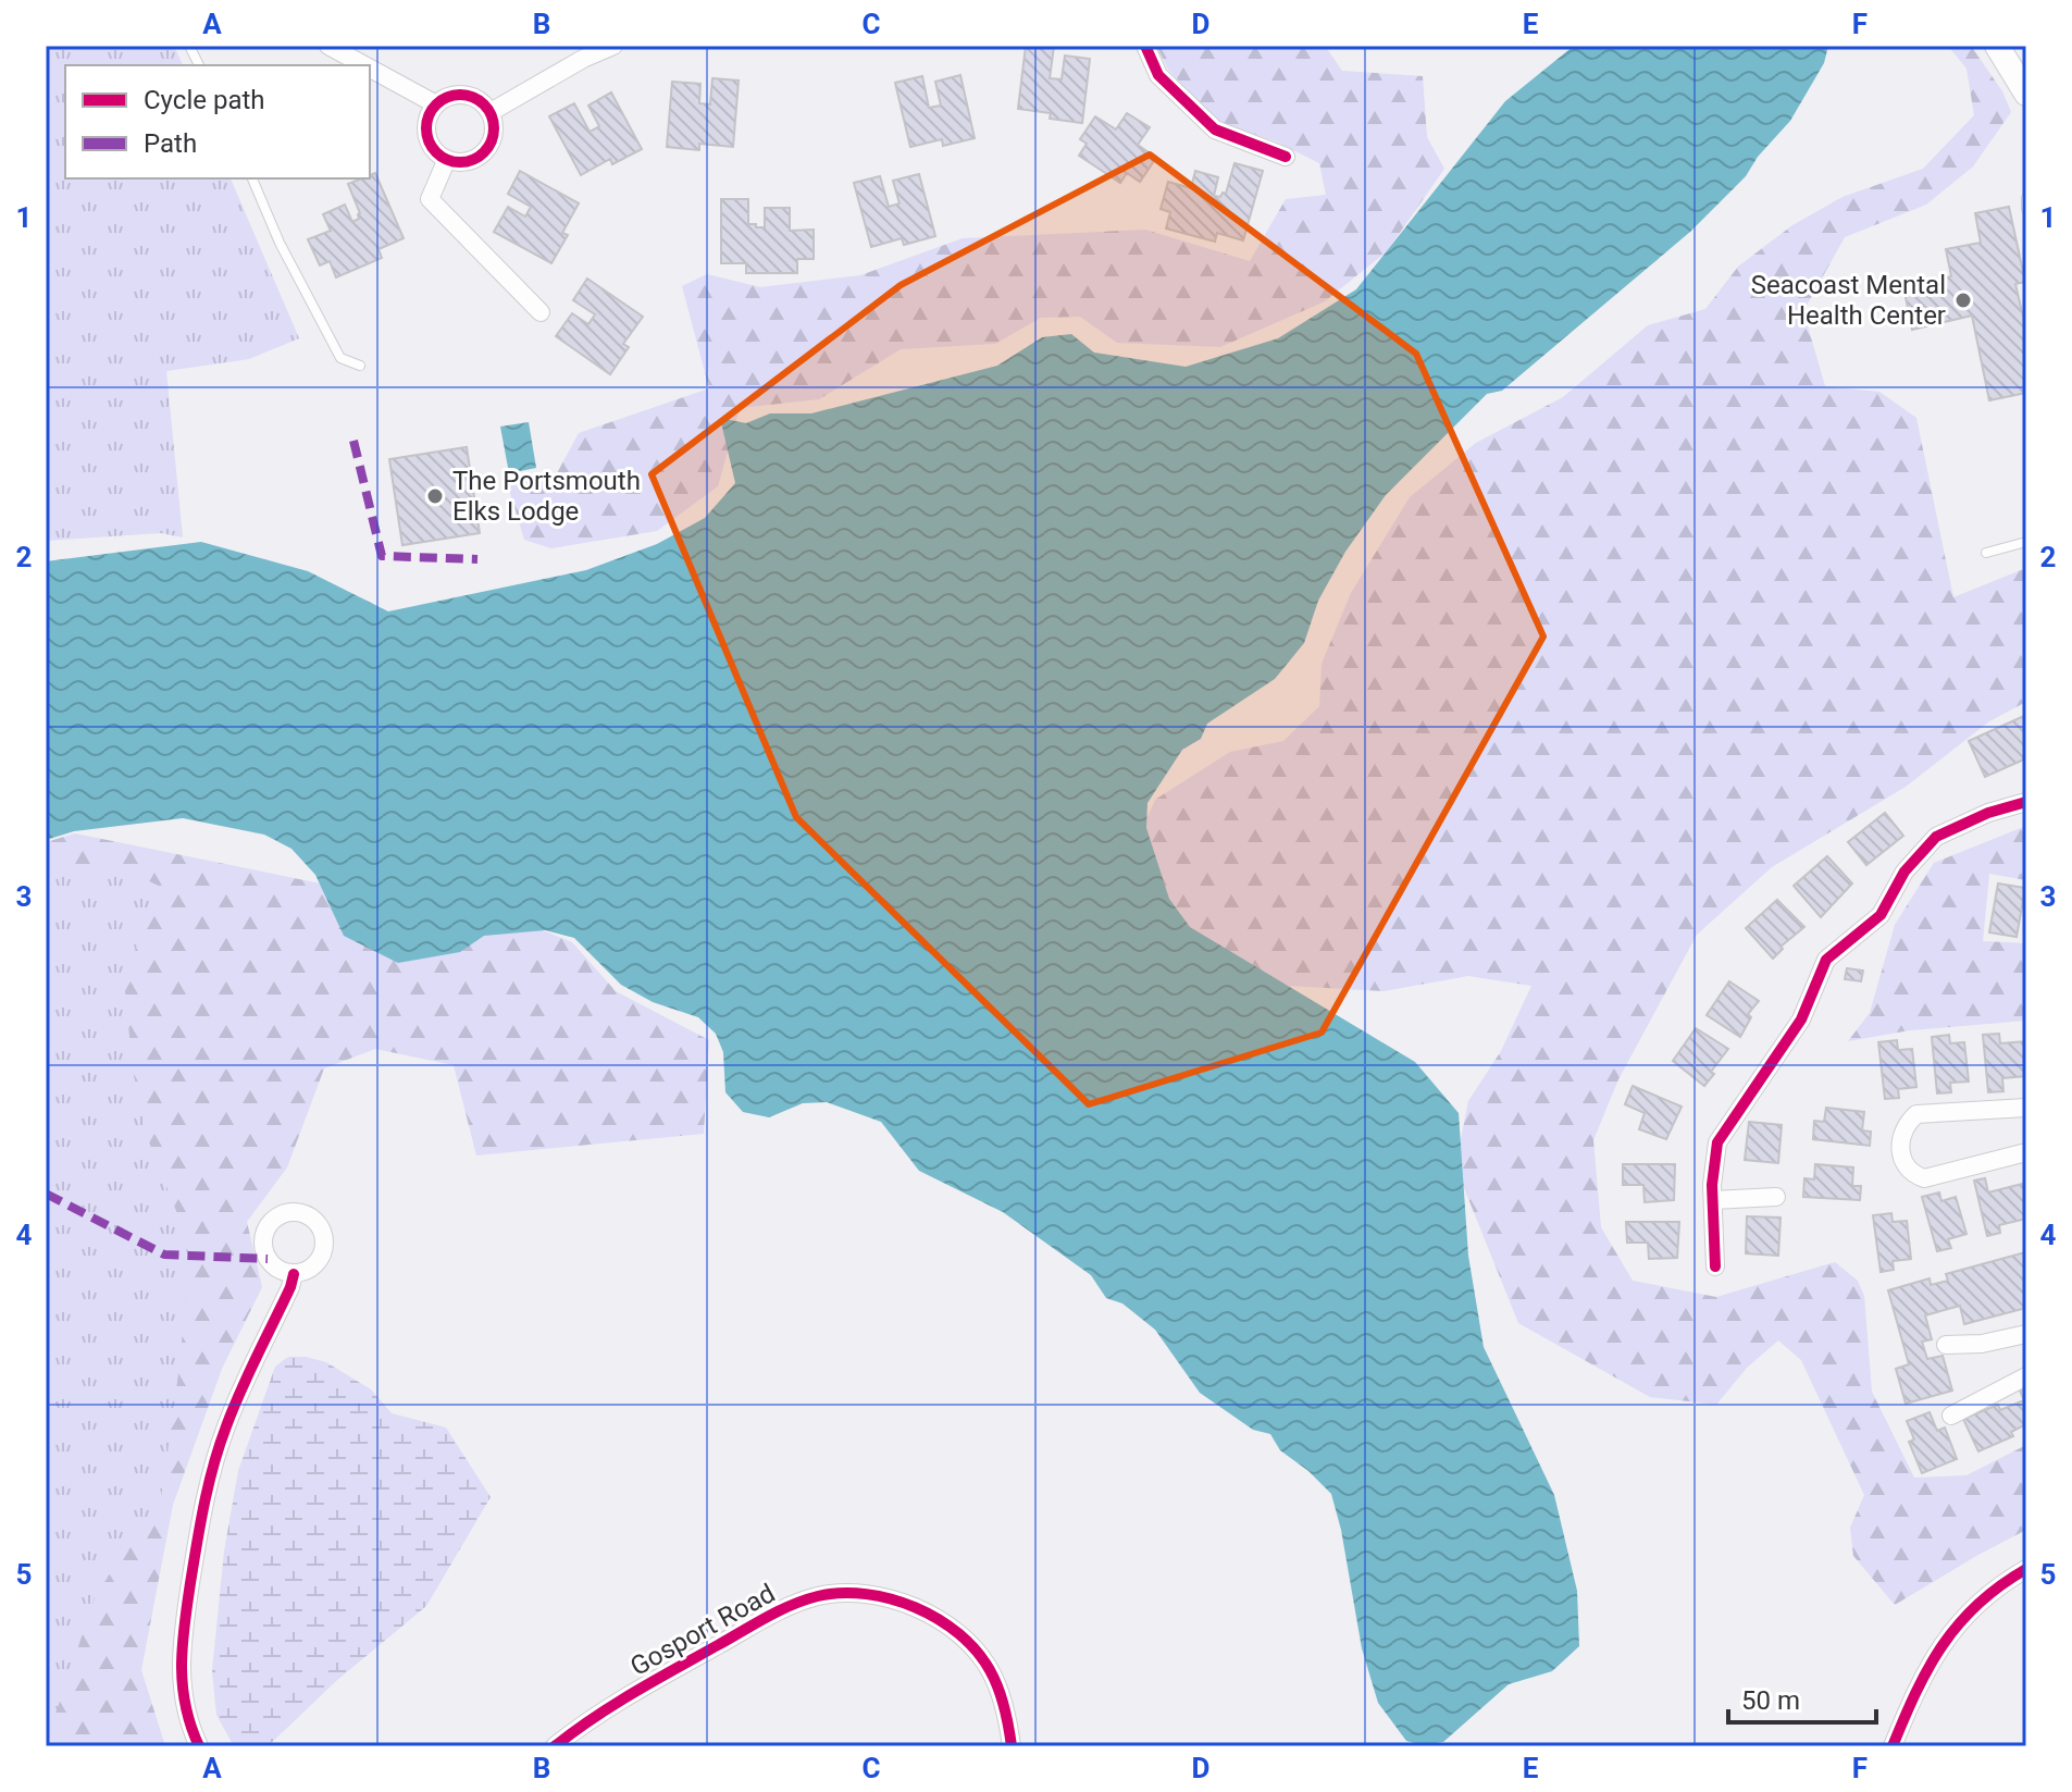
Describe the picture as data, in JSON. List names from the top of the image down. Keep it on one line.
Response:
{"streets":{"street":["Gosport Road"]},"places":["Seacoast Mental Health Center","The Portsmouth Elks Lodge"],"legend":["Cycle path","Path"],"scale_bar":"50 m","grid":{"columns":["A","B","C","D","E","F"],"rows":["1","2","3","4","5"]}}
